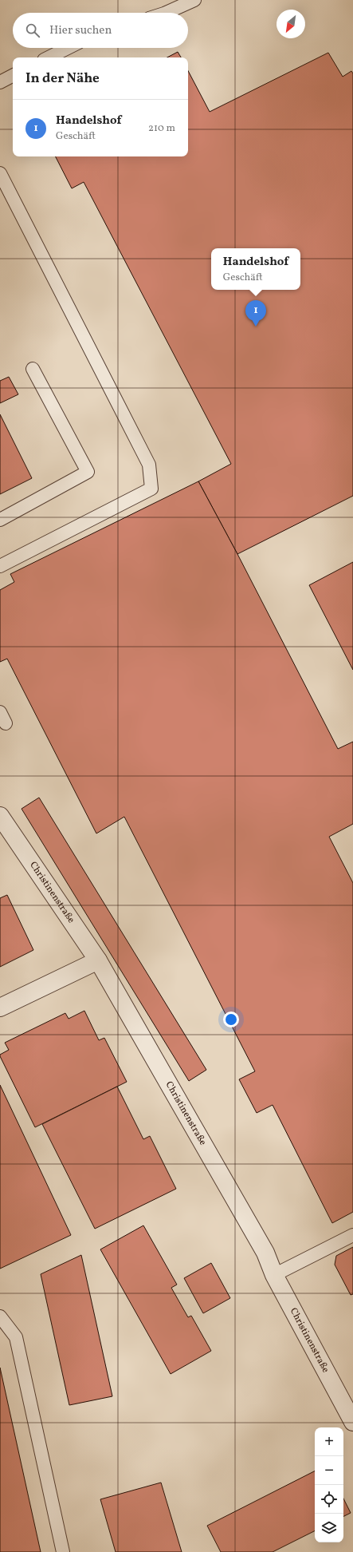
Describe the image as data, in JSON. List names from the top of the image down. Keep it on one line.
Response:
{"streets":{"street":["Christinenstraße"]},"north":"bottom left","page":{"search":"Hier suchen","heading":"In der Nähe","list":[{"mark":"1","name":"Handelshof","note":"Geschäft","value":"210 m"}],"popup":["Handelshof","Geschäft"],"pins":"1","map_buttons":["+","−"]}}
